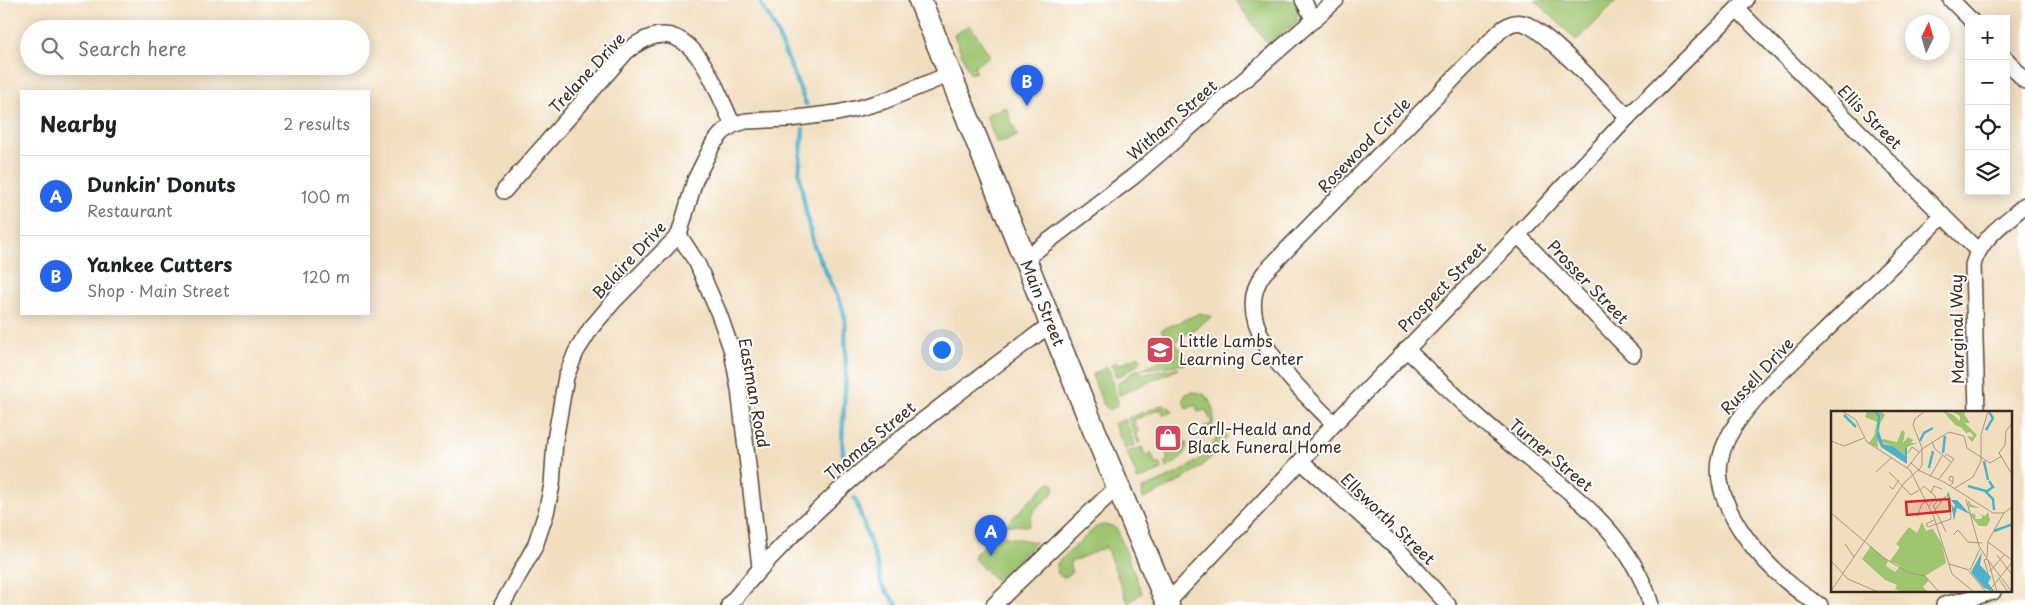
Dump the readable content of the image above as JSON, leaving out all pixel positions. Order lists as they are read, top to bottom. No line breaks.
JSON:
{"streets":{"main road":["Main Street"],"street":["Trelane Drive","Ellis Street","Witham Street","Rosewood Circle","Belaire Drive","Prosser Street","Prospect Street","Marginal Way","Russell Drive","Eastman Road","Thomas Street","Turner Street","Ellsworth Street"]},"crossings":[["Trelane Drive","Belaire Drive"],["Ellis Street","Prospect Street"],["Ellis Street","Marginal Way"],["Ellis Street","Russell Drive"],["Witham Street","Main Street"],["Rosewood Circle","Prospect Street"],["Belaire Drive","Eastman Road"],["Prosser Street","Prospect Street"],["Prospect Street","Main Street"],["Prospect Street","Turner Street"],["Prospect Street","Ellsworth Street"],["Main Street","Thomas Street"],["Eastman Road","Thomas Street"]],"places":{"school or university":["Little Lambs Learning Center"],"shop":["Carll-Heald and Black Funeral Home"]},"north":"top","page":{"map_buttons":["+","−"],"search":"Search here","pins":["B","A"],"heading":["Nearby","2 results"],"list":[{"mark":"A","name":"Dunkin' Donuts","note":"Restaurant","value":"100 m"},{"mark":"B","name":"Yankee Cutters","note":"Shop · Main Street","value":"120 m"}]}}
